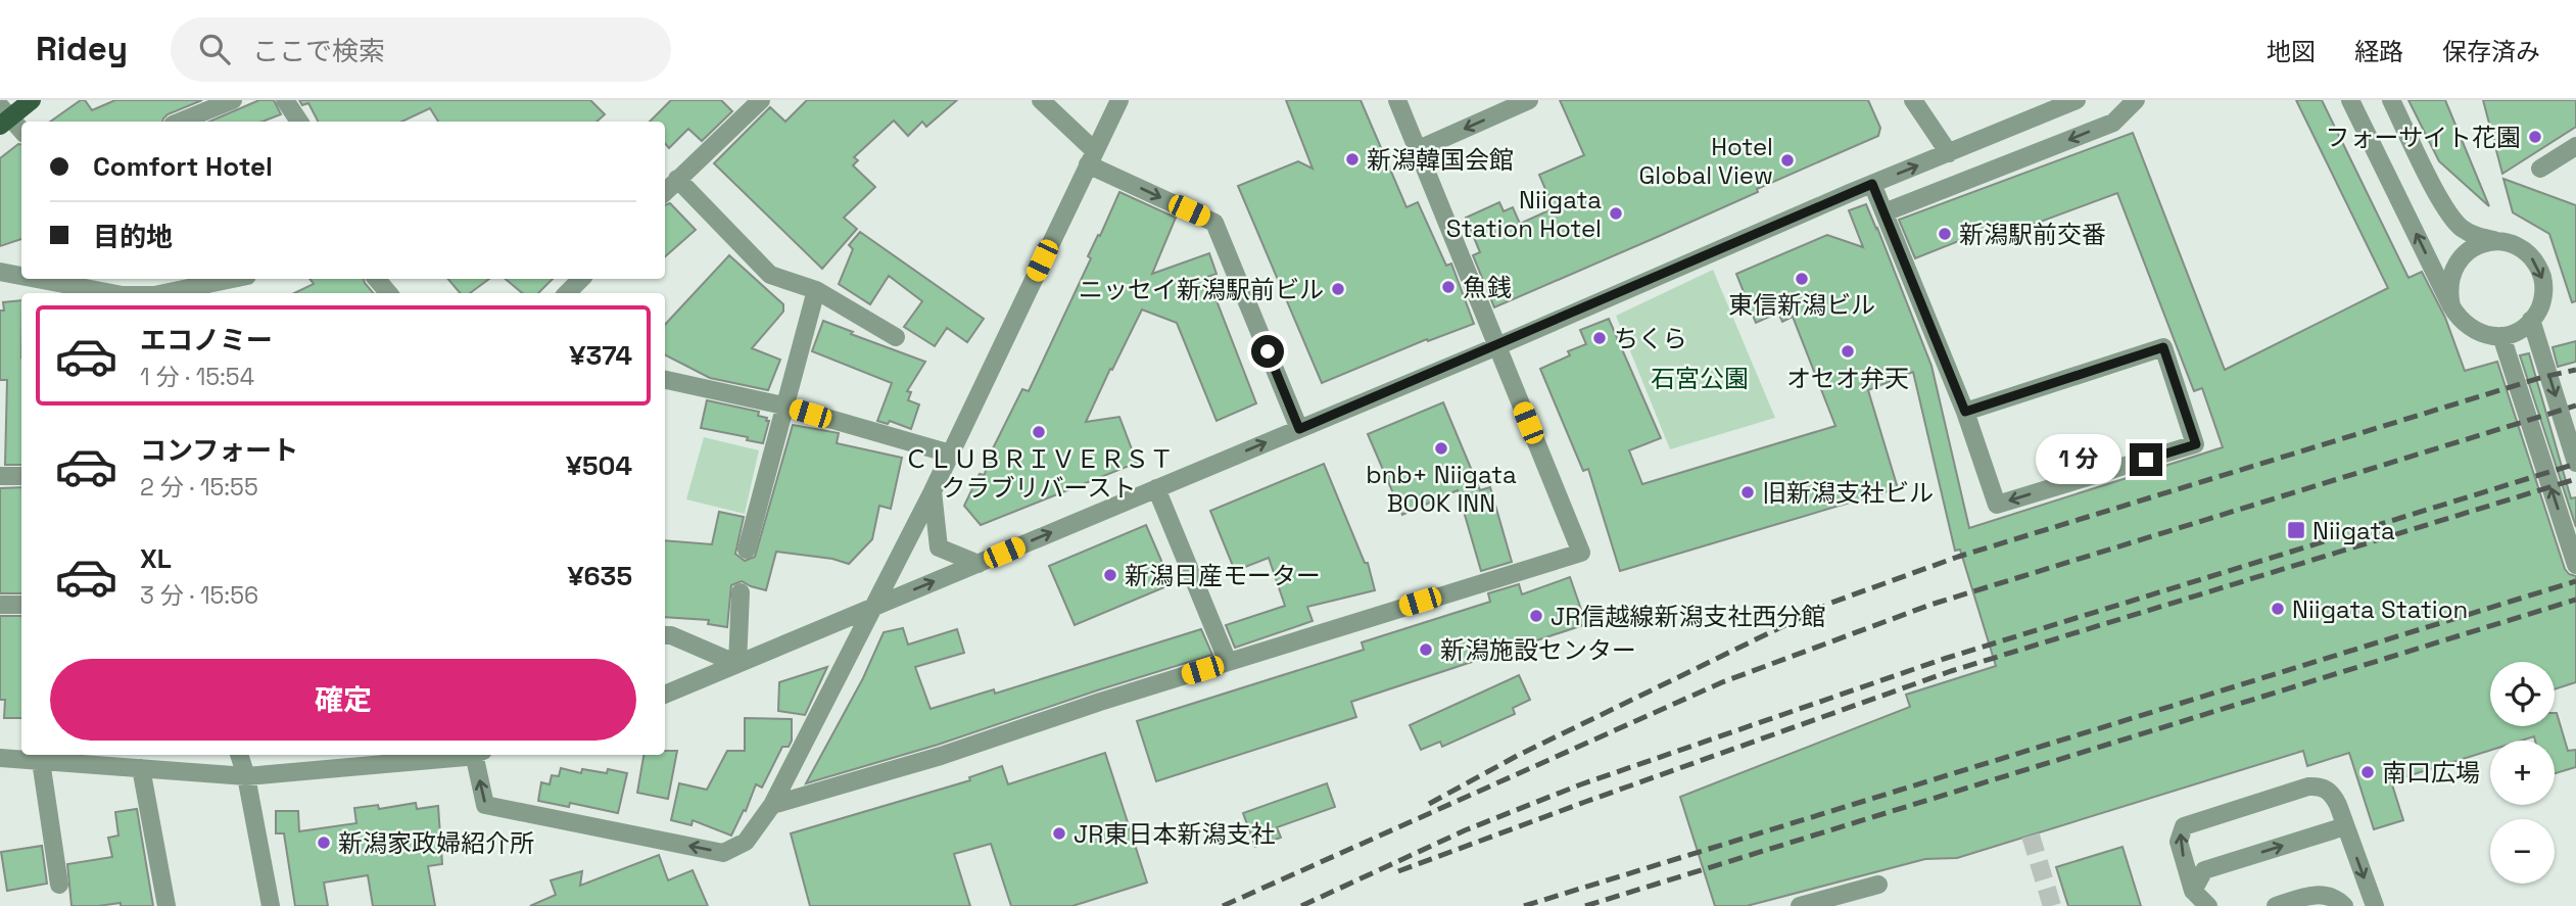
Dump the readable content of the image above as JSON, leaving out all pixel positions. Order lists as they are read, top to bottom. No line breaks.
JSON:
{"parks":["石宮公園"],"places":{"other":["フォーサイト花園","新潟韓国会館","Hotel Global View","Niigata Station Hotel","新潟駅前交番","東信新潟ビル","魚銭","ニッセイ新潟駅前ビル","ちくら","オセオ弁天","ＣＬＵＢＲＩＶＥＲＳＴ クラブリバースト","bnb+ Niigata BOOK INN","旧新潟支社ビル","新潟日産モーター","Niigata Station","JR信越線新潟支社西分館","新潟施設センター","南口広場","JR東日本新潟支社","新潟家政婦紹介所"],"transit":["Niigata"]},"page":{"header":"Ridey","search":"ここで検索","nav":["地図","経路","保存済み"],"banner":["Comfort Hotel","目的地"],"list":[{"name":"エコノミー","note":"1 分 · 15:54","value":"¥374"},{"name":"コンフォート","note":"2 分 · 15:55","value":"¥504"},{"name":"XL","note":"3 分 · 15:56","value":"¥635"}],"bubble":"1 分","buttons":"確定","map_buttons":["+","−"]}}
